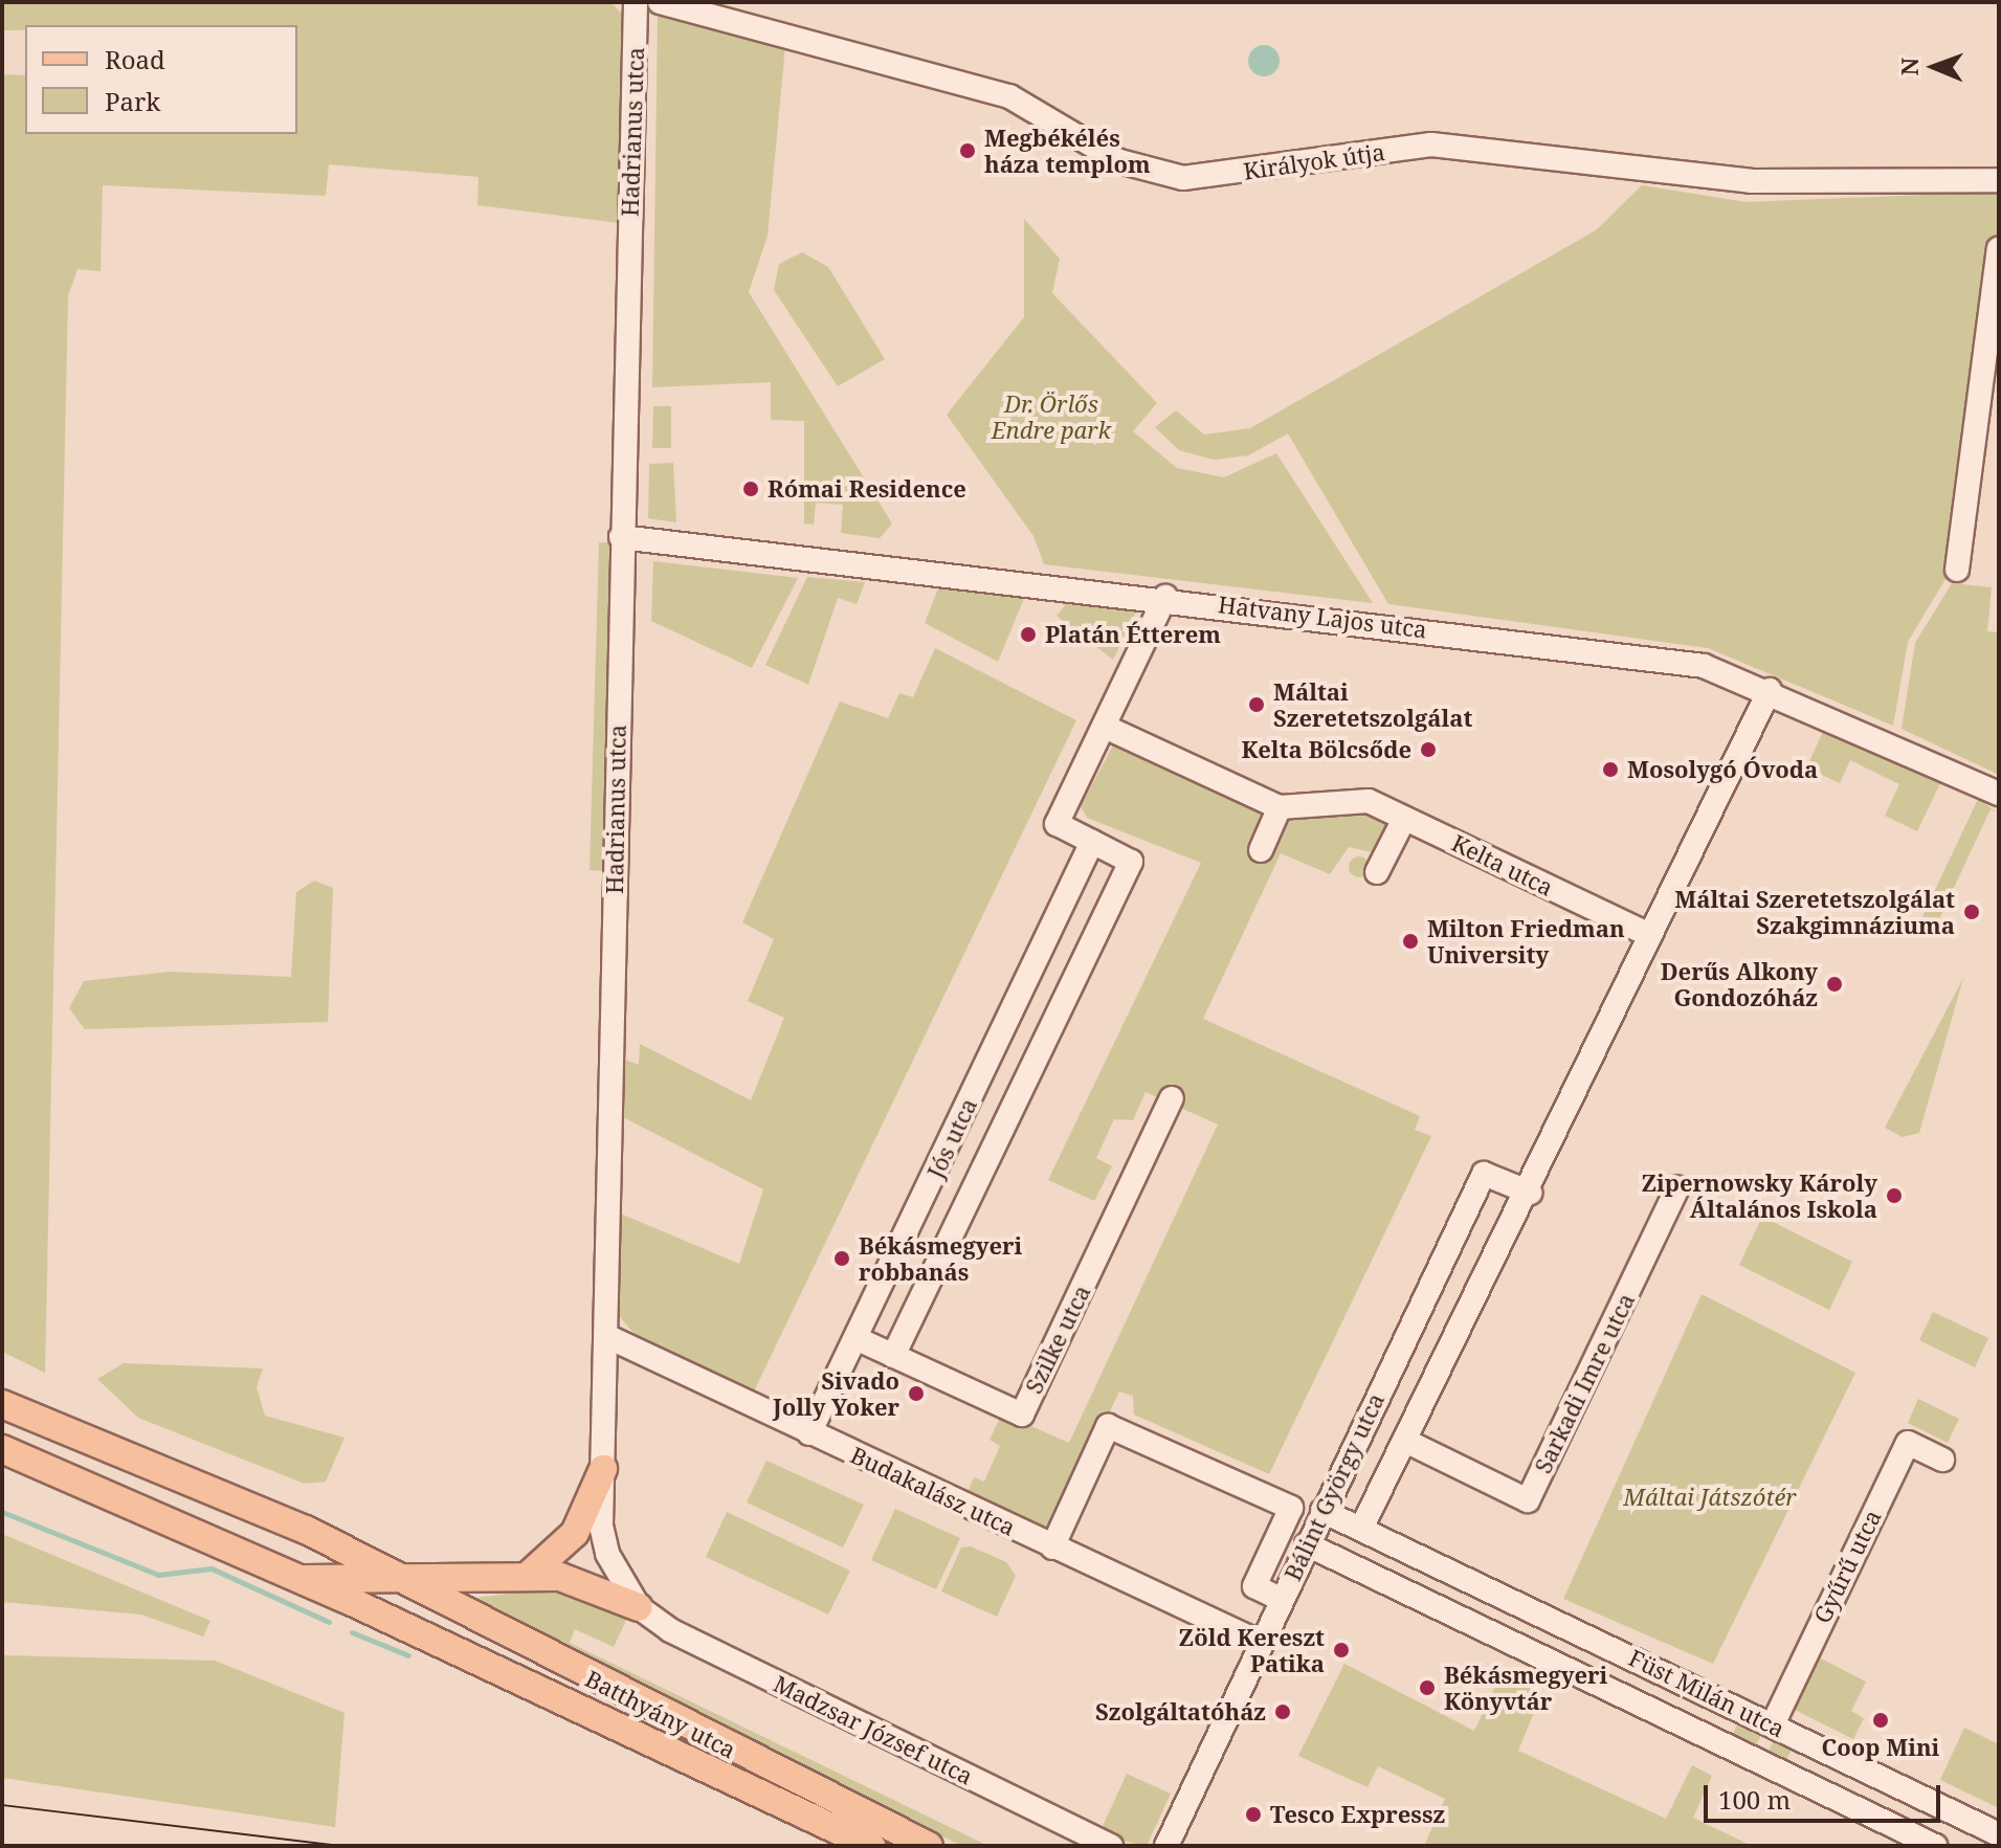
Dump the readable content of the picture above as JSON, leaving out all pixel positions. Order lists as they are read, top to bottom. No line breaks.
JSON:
{"streets":{"main road":["Batthyány utca"],"street":["Hadrianus utca","Királyok útja","Hatvany Lajos utca","Kelta utca","Jós utca","Szilke utca","Sarkadi Imre utca","Bálint György utca","Budakalász utca","Gyűrű utca","Füst Milán utca","Madzsar József utca"]},"crossings":[["Hadrianus utca","Hatvany Lajos utca"],["Hadrianus utca","Budakalász utca"],["Hadrianus utca","Madzsar József utca"],["Hatvany Lajos utca","Jós utca"],["Hatvany Lajos utca","Bálint György utca"],["Kelta utca","Jós utca"],["Kelta utca","Bálint György utca"],["Jós utca","Szilke utca"],["Jós utca","Budakalász utca"],["Sarkadi Imre utca","Bálint György utca"],["Bálint György utca","Budakalász utca"],["Bálint György utca","Füst Milán utca"],["Gyűrű utca","Füst Milán utca"]],"parks":["Dr. Örlős Endre park","Máltai Játszótér"],"places":["Megbékélés háza templom","Római Residence","Platán Étterem","Máltai Szeretetszolgálat","Kelta Bölcsőde","Mosolygó Óvoda","Máltai Szeretetszolgálat Szakgimnáziuma","Milton Friedman University","Derűs Alkony Gondozóház","Zipernowsky Károly Általános Iskola","Békásmegyeri robbanás","Sivado Jolly Yoker","Zöld Kereszt Patika","Békásmegyeri Könyvtár","Szolgáltatóház","Coop Mini","Tesco Expressz"],"legend":["Road","Park"],"scale_bar":"100 m","north":"left"}
